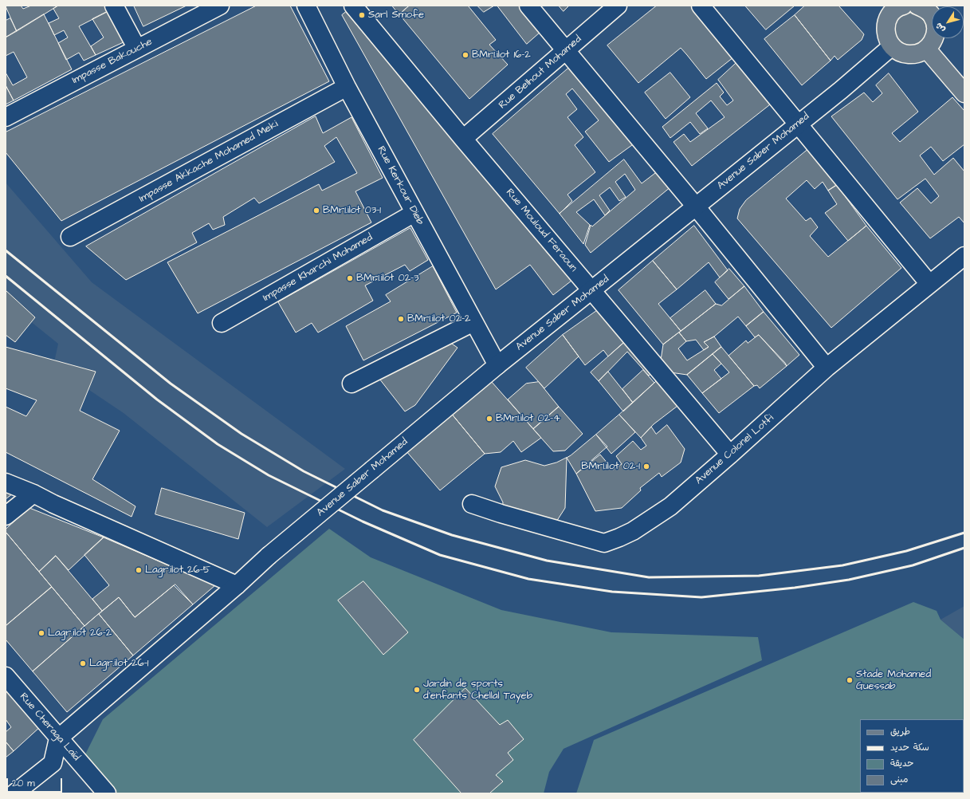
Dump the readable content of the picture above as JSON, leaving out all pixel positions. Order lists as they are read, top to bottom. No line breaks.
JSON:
{"streets":{"street":["Impasse Bakouche","Rue Belhout Mohamed","Avenue Saber Mohamed","Impasse Akkache Mohamed Meki","Rue Kerkour Dieb","Rue Mouloud Feraoun","Impasse Kharchi Mohamed","Avenue Colonel Lotfi","Rue Cheraga Laïd"]},"crossings":[["Rue Belhout Mohamed","Rue Mouloud Feraoun"],["Avenue Saber Mohamed","Rue Kerkour Dieb"],["Avenue Saber Mohamed","Rue Mouloud Feraoun"],["Avenue Saber Mohamed","Rue Cheraga Laïd"],["Impasse Akkache Mohamed Meki","Rue Kerkour Dieb"],["Rue Kerkour Dieb","Impasse Kharchi Mohamed"],["Rue Mouloud Feraoun","Avenue Colonel Lotfi"]],"places":["Sarl Smofe","BMr1.ilot 16-2","BMr1.ilot 03-1","BMr1.ilot 02-3","BMr1.ilot 02-2","BMr1.ilot 02-4","BMr1.ilot 02-1","Lagr.ilot 26-5","Lagr.ilot 26-2","Lagr.ilot 26-1","Stade Mohamed Guessab","Jardin de sports d'enfants Chellal Tayeb"],"legend":["طريق","سكة حديد","حديقة","مبنى"],"scale_bar":"20 m","north":"bottom left"}
